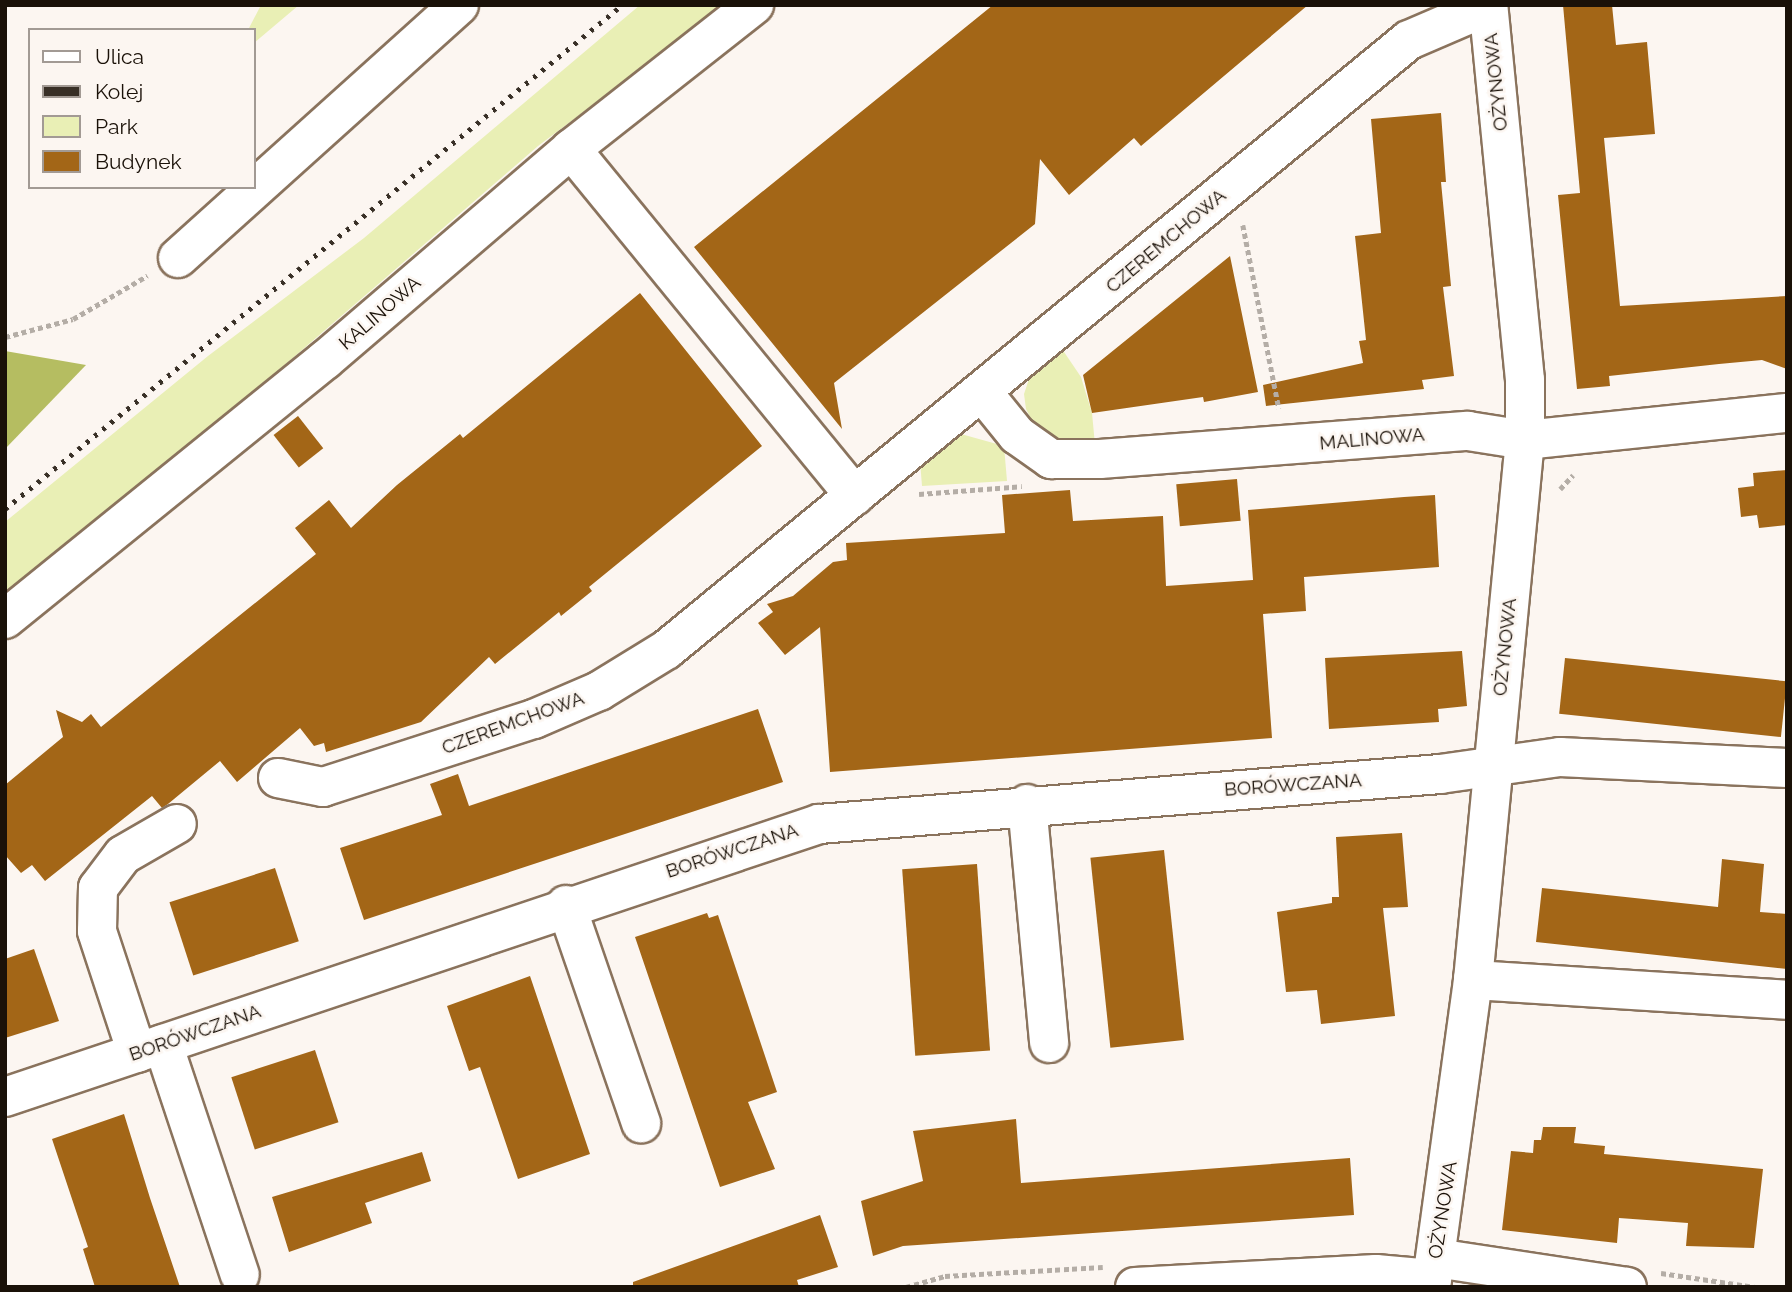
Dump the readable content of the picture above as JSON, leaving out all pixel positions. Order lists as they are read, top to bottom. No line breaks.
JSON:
{"streets":{"street":["OŻYNOWA","CZEREMCHOWA","KALINOWA","MALINOWA","BORÓWCZANA"]},"crossings":[["OŻYNOWA","CZEREMCHOWA"],["OŻYNOWA","MALINOWA"],["OŻYNOWA","BORÓWCZANA"],["CZEREMCHOWA","MALINOWA"]],"legend":["Ulica","Kolej","Park","Budynek"]}
